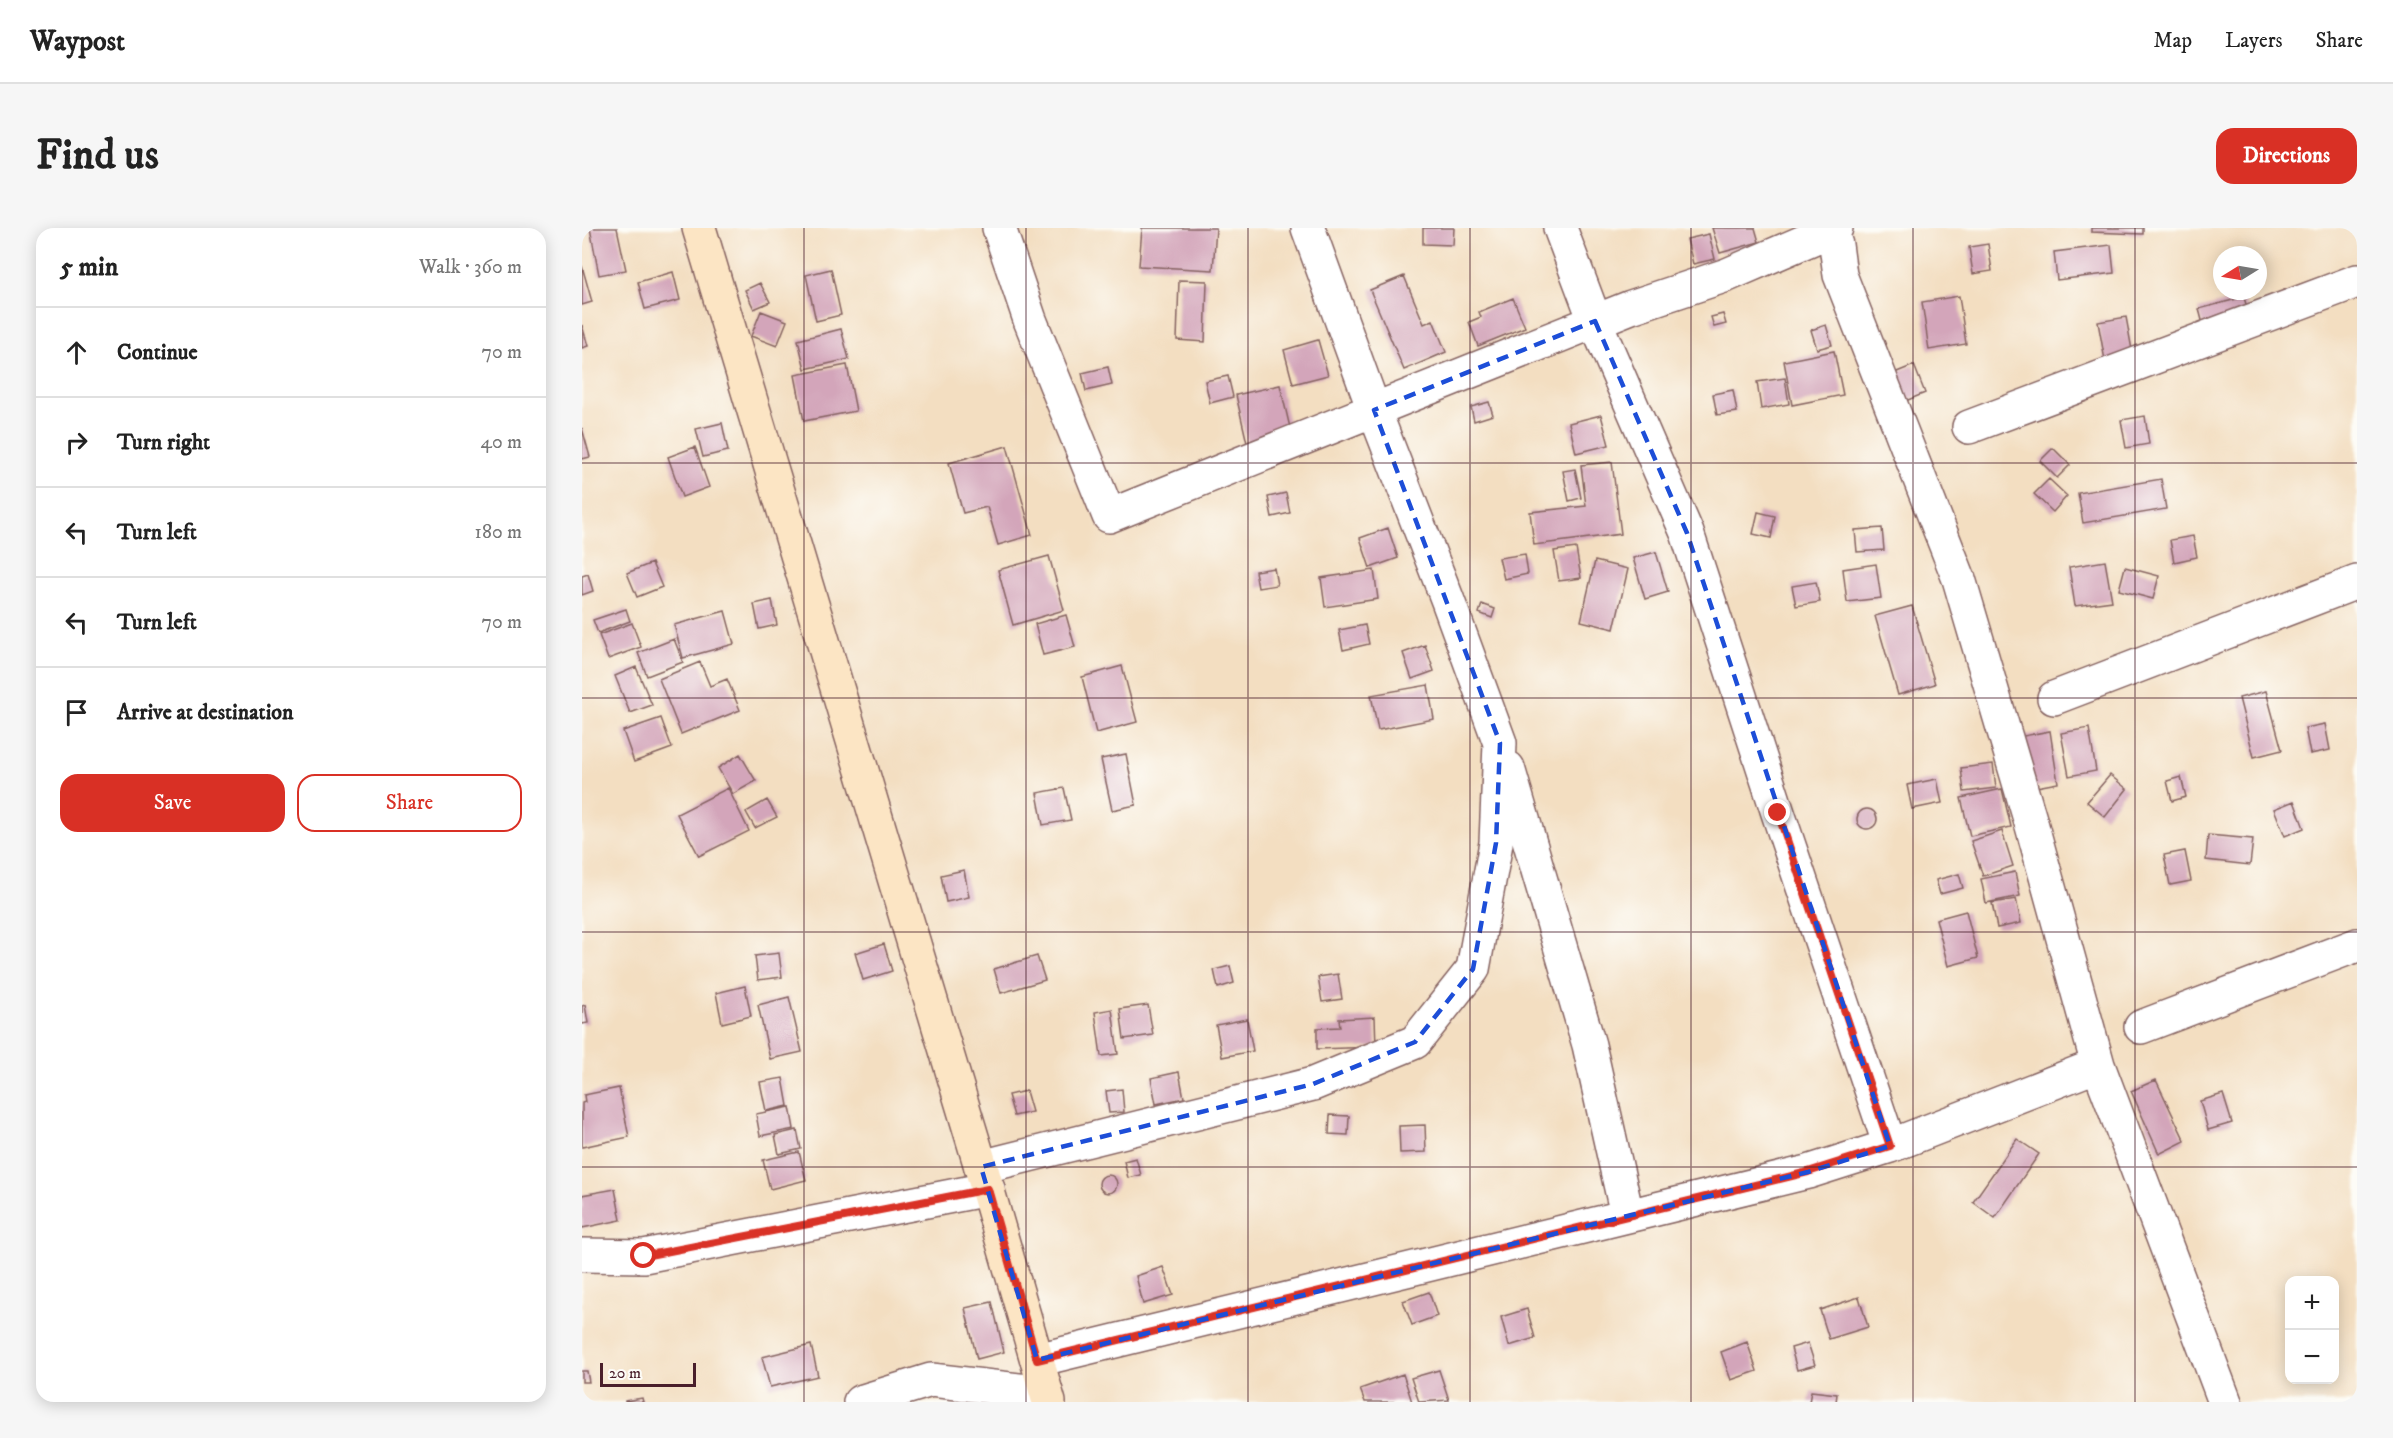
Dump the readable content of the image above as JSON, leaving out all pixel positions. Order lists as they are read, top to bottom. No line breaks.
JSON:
{"scale_bar":"20 m","north":"left","page":{"header":"Waypost","nav":["Map","Layers","Share"],"buttons":["Directions",["Save","Share"]],"title":"Find us","heading":["5 min","Walk · 360 m"],"list":[["Continue","70 m"],["Turn right","40 m"],["Turn left","180 m"],["Turn left","70 m"],"Arrive at destination"],"map_buttons":["+","−"],"scale":"20 m"}}
